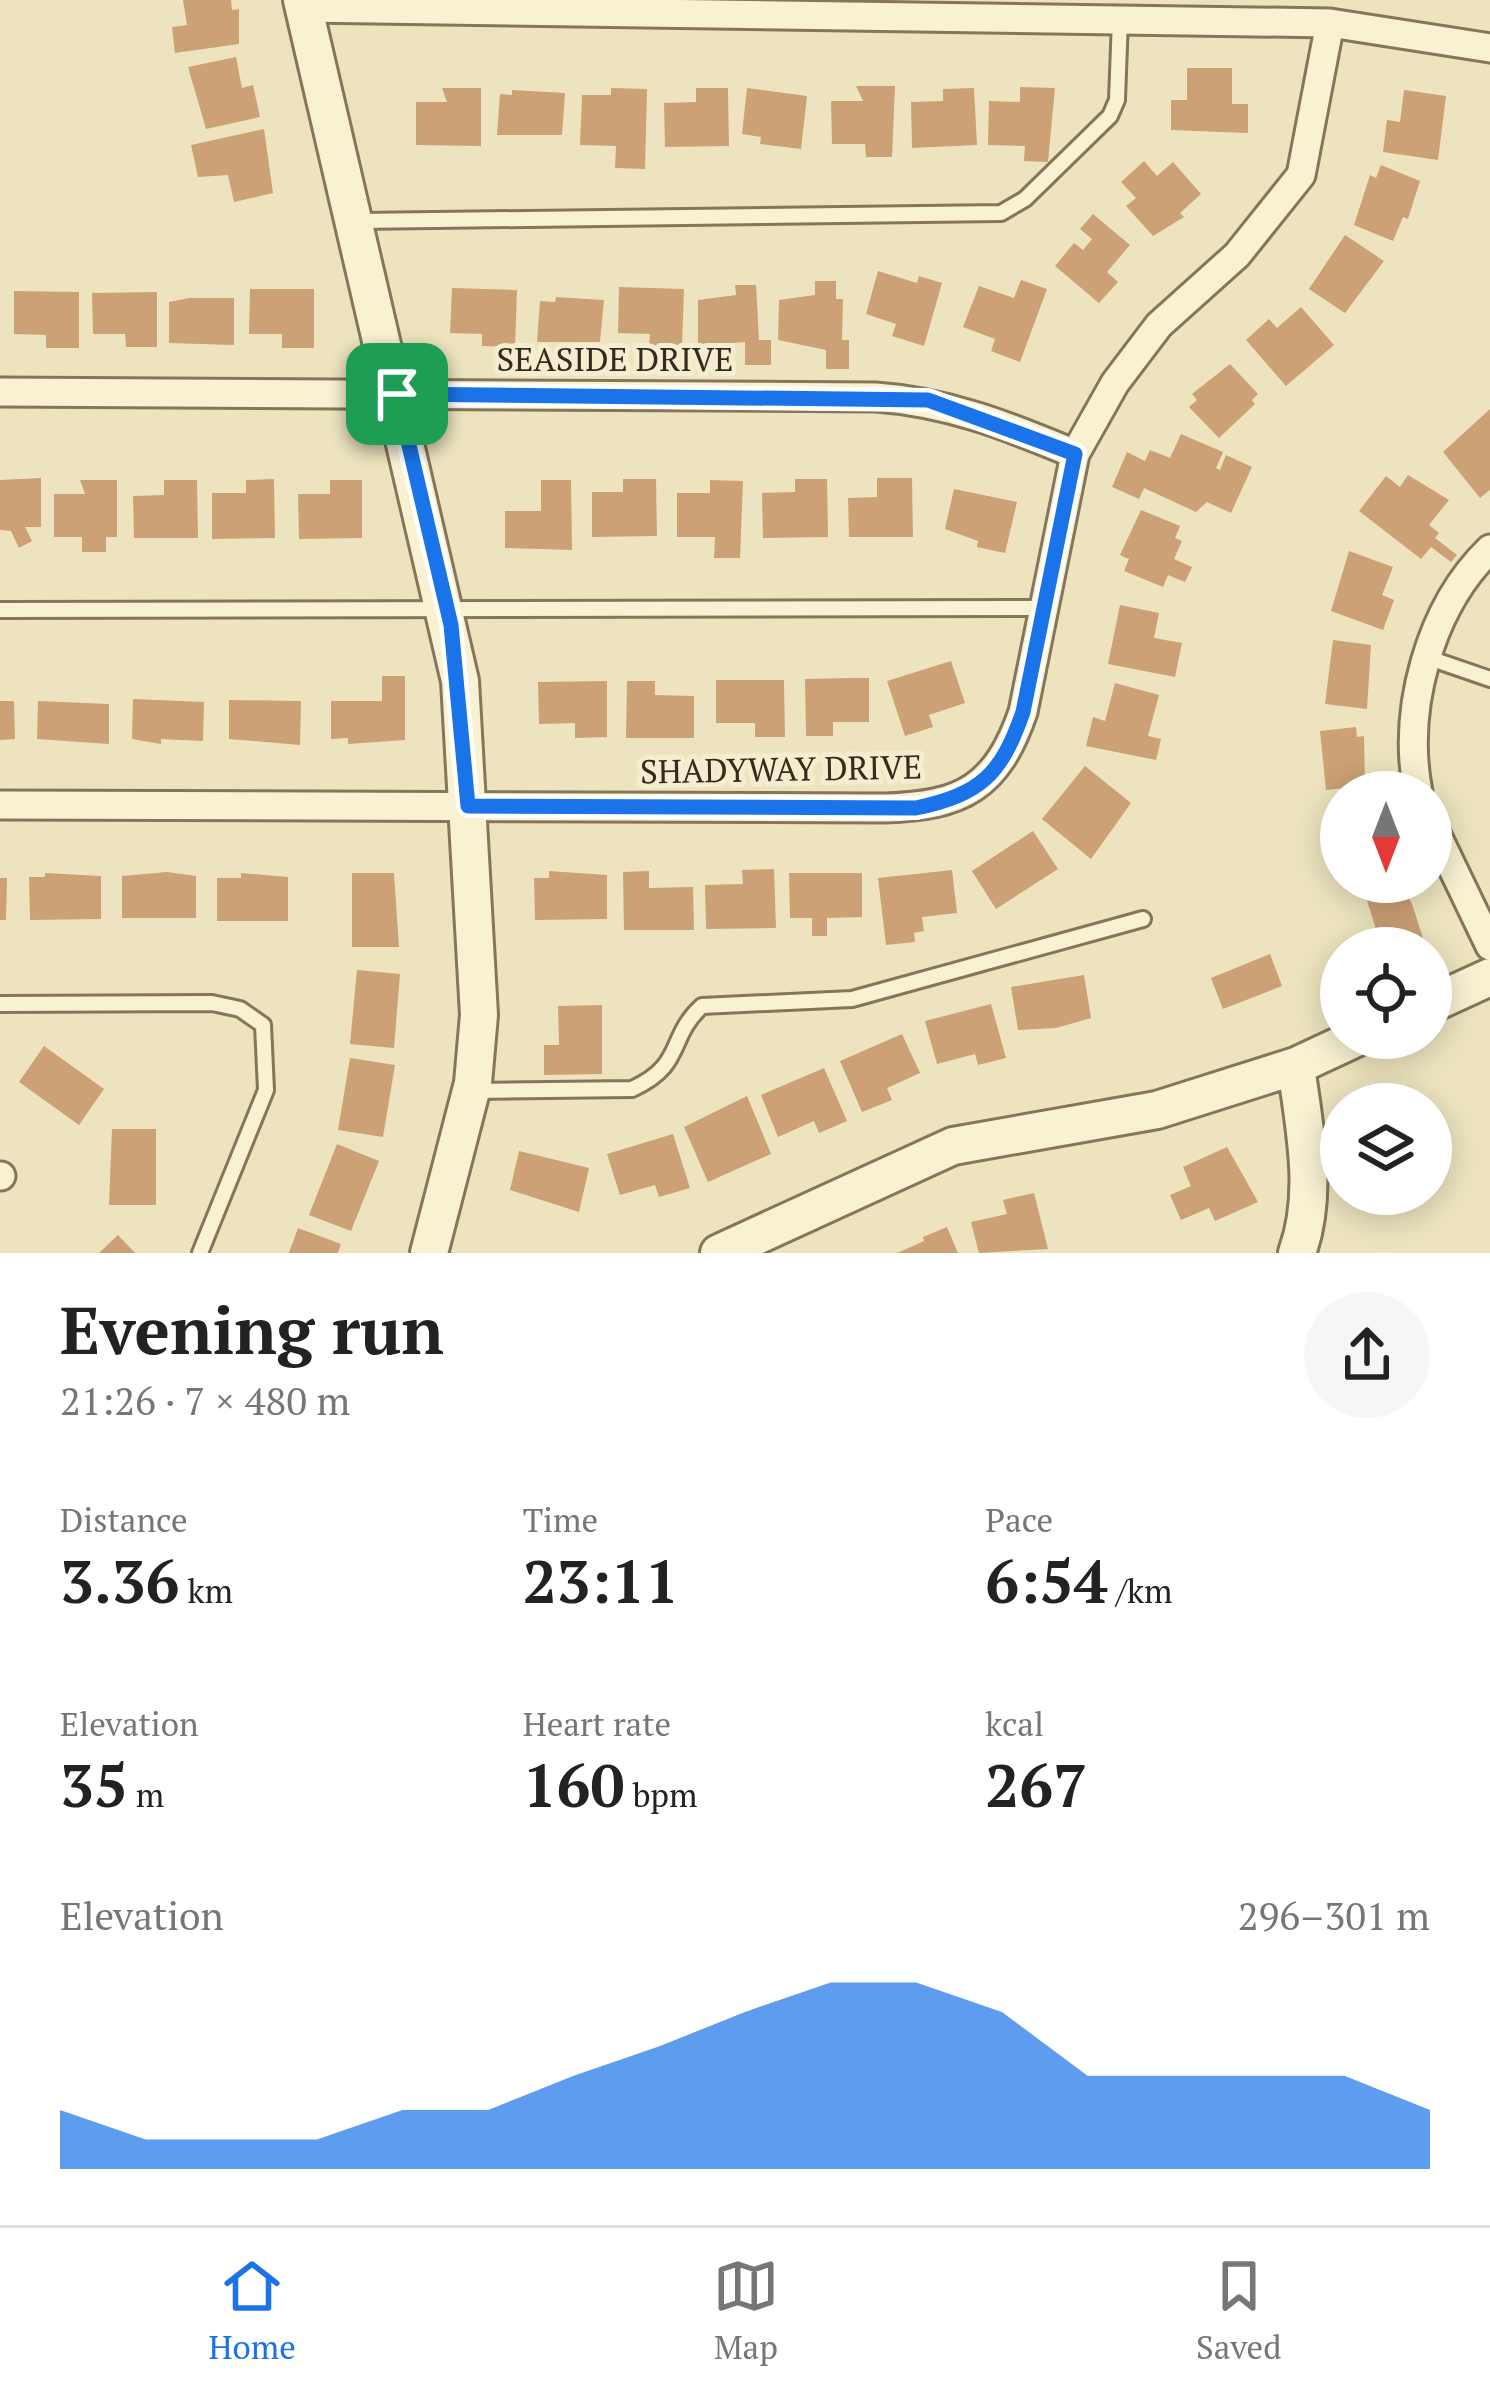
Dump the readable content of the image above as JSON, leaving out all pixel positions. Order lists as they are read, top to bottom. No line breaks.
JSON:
{"streets":{"street":["SEASIDE DRIVE","SHADYWAY DRIVE"]},"crossings":[["SEASIDE DRIVE","SHADYWAY DRIVE"]],"north":"bottom","page":{"heading":["Evening run","21:26 · 7 × 480 m"],"stats":[["Distance","3.36 km"],["Time","23:11"],["Pace","6:54 /km"],["Elevation","35 m"],["Heart rate","160 bpm"],["kcal","267"]],"chart":["Elevation","296–301 m"],"tabs":["Home","Map","Saved"]}}
